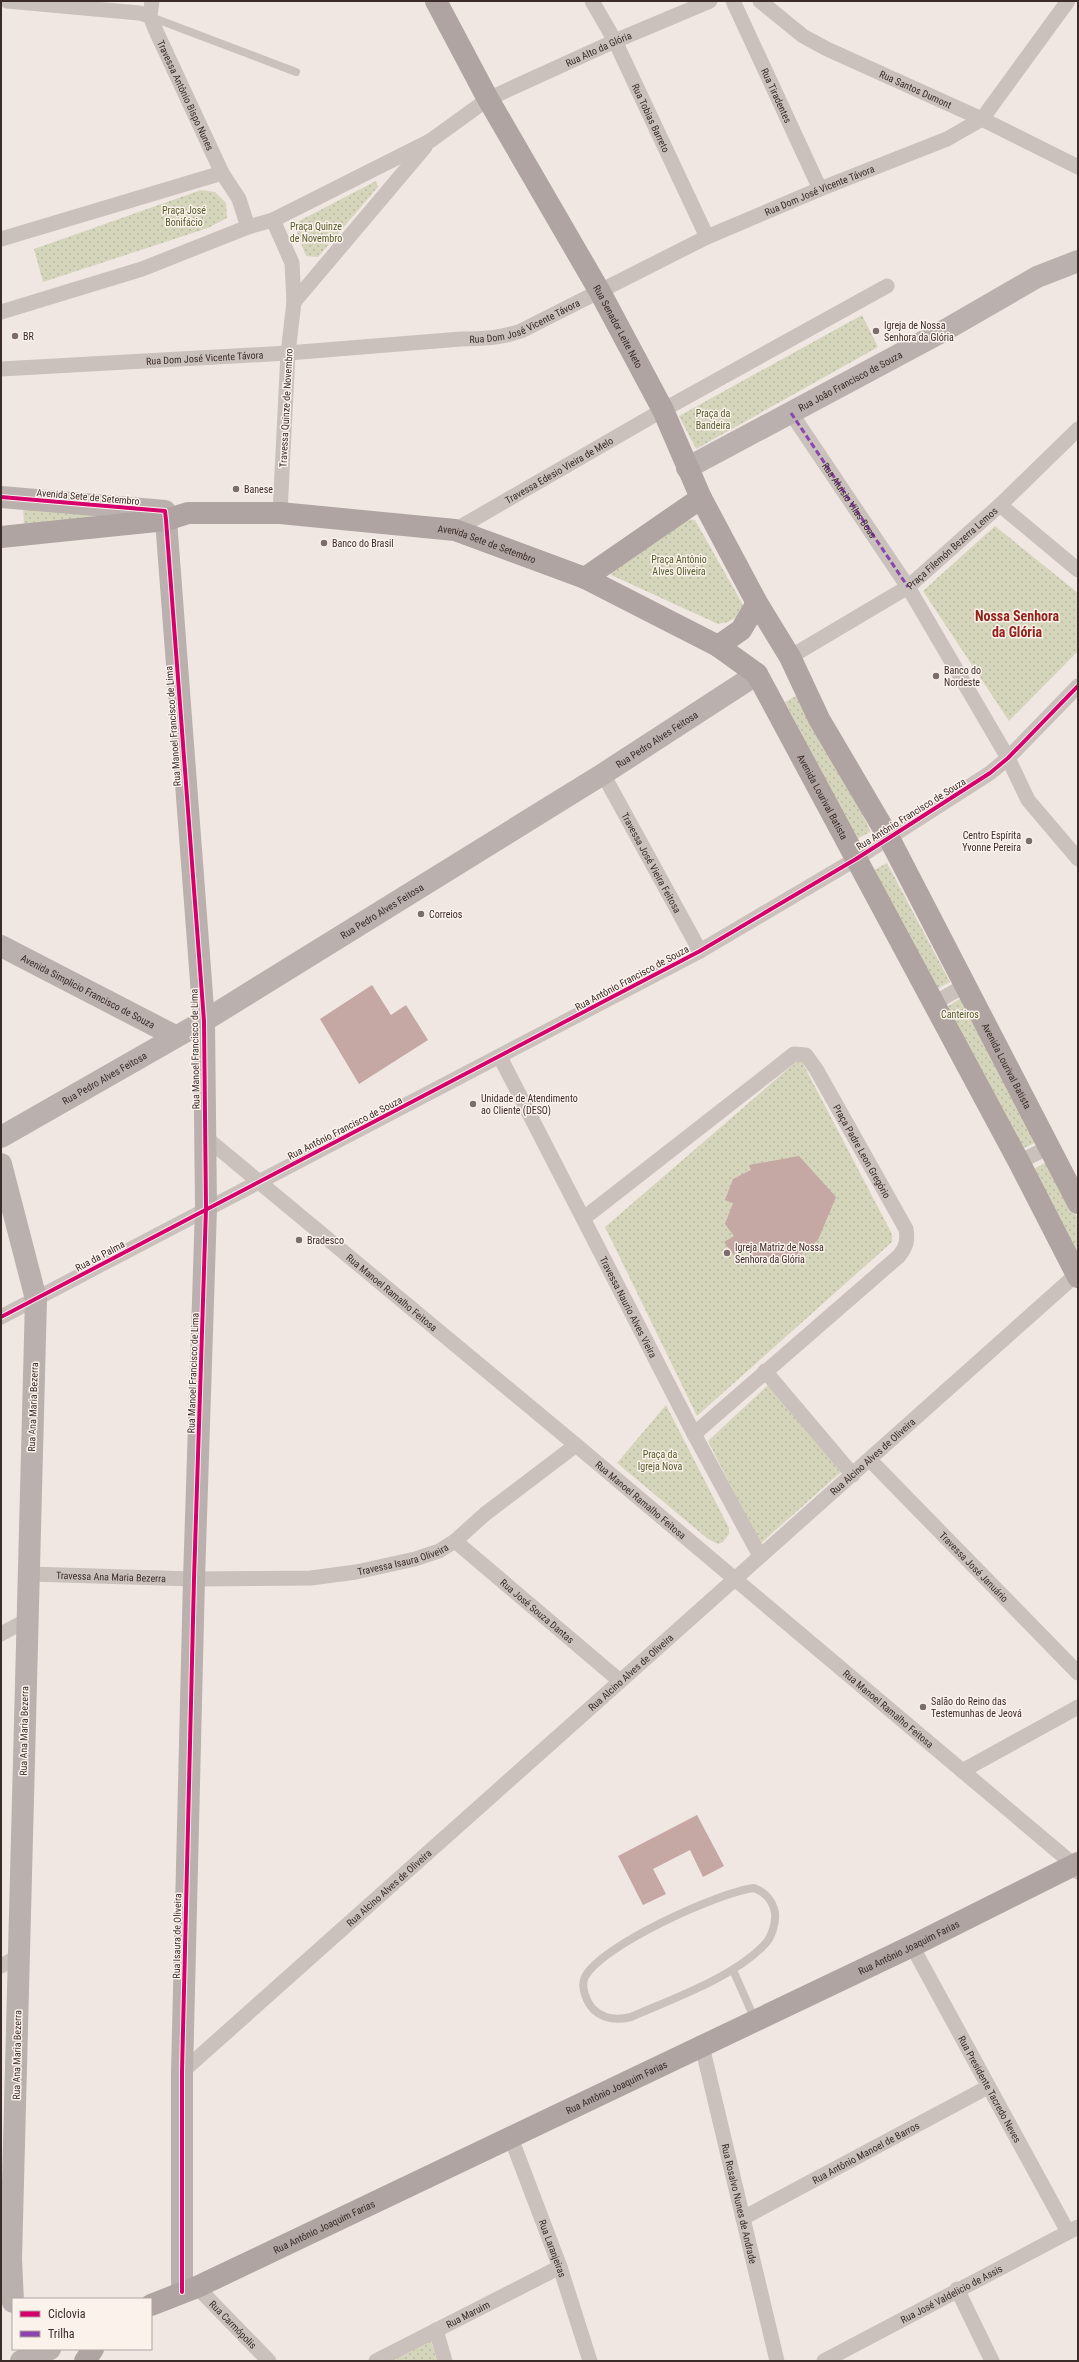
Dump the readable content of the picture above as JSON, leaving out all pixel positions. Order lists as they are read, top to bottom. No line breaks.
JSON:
{"streets":{"main road":["Rua Senador Leite Neto","Avenida Sete de Setembro","Avenida Lourival Batista","Rua Antônio Joaquim Farias"],"street":["Rua Alto da Glória","Rua Santos Dumont","Travessa Antônio Bispo Nunes","Rua Tiradentes","Rua Tobias Barreto","Rua Dom José Vicente Távora","Rua João Francisco de Souza","Travessa Quinze de Novembro","Travessa Edesio Vieira de Melo","Rua Aluisio Vilas Boas","Praça Filemón Bezerra Lemos","Rua Manoel Francisco de Lima","Rua Pedro Alves Feitosa","Rua Antônio Francisco de Souza","Travessa José Vieira Feitosa","Avenida Simplicio Francisco de Souza","Praça Padre Leon Gregório","Rua da Palma","Rua Manoel Ramalho Feitosa","Travessa Naurio Alves Vieira","Rua Ana Maria Bezerra","Rua Alcino Alves de Oliveira","Travessa Isaura Oliveira","Travessa José Januário","Travessa Ana Maria Bezerra","Rua José Souza Dantas","Rua Isaura de Oliveira","Rua Presidente Tacredo Neves","Rua Antônio Manoel de Barros","Rua Rosalvo Nunes de Andrade","Rua Laranjeiras","Rua José Valdelicio de Assis","Rua Maruim","Rua Carmópolis"]},"crossings":[["Rua Alto da Glória","Rua Tobias Barreto"],["Rua Alto da Glória","Rua Senador Leite Neto"],["Rua Santos Dumont","Rua Dom José Vicente Távora"],["Rua Tiradentes","Rua Dom José Vicente Távora"],["Rua Tobias Barreto","Rua Dom José Vicente Távora"],["Rua Dom José Vicente Távora","Rua Senador Leite Neto"],["Rua Dom José Vicente Távora","Travessa Quinze de Novembro"],["Rua Senador Leite Neto","Rua João Francisco de Souza"],["Rua Senador Leite Neto","Travessa Edesio Vieira de Melo"],["Rua Senador Leite Neto","Avenida Lourival Batista"],["Rua João Francisco de Souza","Rua Aluisio Vilas Boas"],["Travessa Quinze de Novembro","Avenida Sete de Setembro"],["Travessa Edesio Vieira de Melo","Avenida Sete de Setembro"],["Avenida Sete de Setembro","Rua Manoel Francisco de Lima"],["Avenida Sete de Setembro","Rua Pedro Alves Feitosa"],["Avenida Sete de Setembro","Avenida Lourival Batista"],["Rua Aluisio Vilas Boas","Praça Filemón Bezerra Lemos"],["Praça Filemón Bezerra Lemos","Rua Antônio Francisco de Souza"],["Rua Manoel Francisco de Lima","Rua Pedro Alves Feitosa"],["Rua Manoel Francisco de Lima","Rua Antônio Francisco de Souza"],["Rua Manoel Francisco de Lima","Rua da Palma"],["Rua Manoel Francisco de Lima","Rua Manoel Ramalho Feitosa"],["Rua Manoel Francisco de Lima","Travessa Isaura Oliveira"],["Rua Manoel Francisco de Lima","Travessa Ana Maria Bezerra"],["Rua Manoel Francisco de Lima","Rua Isaura de Oliveira"],["Rua Pedro Alves Feitosa","Avenida Lourival Batista"],["Rua Pedro Alves Feitosa","Travessa José Vieira Feitosa"],["Rua Pedro Alves Feitosa","Avenida Simplicio Francisco de Souza"],["Avenida Lourival Batista","Rua Antônio Francisco de Souza"],["Avenida Lourival Batista","Rua Alcino Alves de Oliveira"],["Rua Antônio Francisco de Souza","Travessa José Vieira Feitosa"],["Rua Antônio Francisco de Souza","Rua da Palma"],["Rua Antônio Francisco de Souza","Rua Manoel Ramalho Feitosa"],["Rua Antônio Francisco de Souza","Travessa Naurio Alves Vieira"],["Praça Padre Leon Gregório","Travessa Naurio Alves Vieira"],["Rua da Palma","Rua Ana Maria Bezerra"],["Rua Manoel Ramalho Feitosa","Rua Alcino Alves de Oliveira"],["Rua Manoel Ramalho Feitosa","Travessa Isaura Oliveira"],["Rua Manoel Ramalho Feitosa","Rua Antônio Joaquim Farias"],["Travessa Naurio Alves Vieira","Rua Alcino Alves de Oliveira"],["Rua Ana Maria Bezerra","Travessa Ana Maria Bezerra"],["Rua Alcino Alves de Oliveira","Travessa José Januário"],["Rua Alcino Alves de Oliveira","Rua José Souza Dantas"],["Rua Alcino Alves de Oliveira","Rua Isaura de Oliveira"],["Travessa Isaura Oliveira","Travessa Ana Maria Bezerra"],["Travessa Isaura Oliveira","Rua José Souza Dantas"],["Travessa Isaura Oliveira","Rua Isaura de Oliveira"],["Travessa Ana Maria Bezerra","Rua Isaura de Oliveira"],["Rua Isaura de Oliveira","Rua Antônio Joaquim Farias"],["Rua Isaura de Oliveira","Rua Carmópolis"],["Rua Antônio Joaquim Farias","Rua Presidente Tacredo Neves"],["Rua Antônio Joaquim Farias","Rua Rosalvo Nunes de Andrade"],["Rua Antônio Joaquim Farias","Rua Laranjeiras"],["Rua Antônio Joaquim Farias","Rua Carmópolis"],["Rua Presidente Tacredo Neves","Rua Antônio Manoel de Barros"],["Rua Presidente Tacredo Neves","Rua José Valdelicio de Assis"],["Rua Antônio Manoel de Barros","Rua Rosalvo Nunes de Andrade"],["Rua Laranjeiras","Rua Maruim"]],"districts":["Nossa Senhora da Glória"],"parks":["Praça José Bonifácio","Praça Quinze de Novembro","Praça da Bandeira","Praça Antônio Alves Oliveira","Canteiros","Praça da Igreja Nova"],"places":["Igreja de Nossa Senhora da Glória","BR","Banese","Banco do Brasil","Banco do Nordeste","Centro Espírita Yvonne Pereira","Correios","Unidade de Atendimento ao Cliente (DESO)","Bradesco","Igreja Matriz de Nossa Senhora da Glória","Salão do Reino das Testemunhas de Jeová"],"legend":["Ciclovia","Trilha"]}
